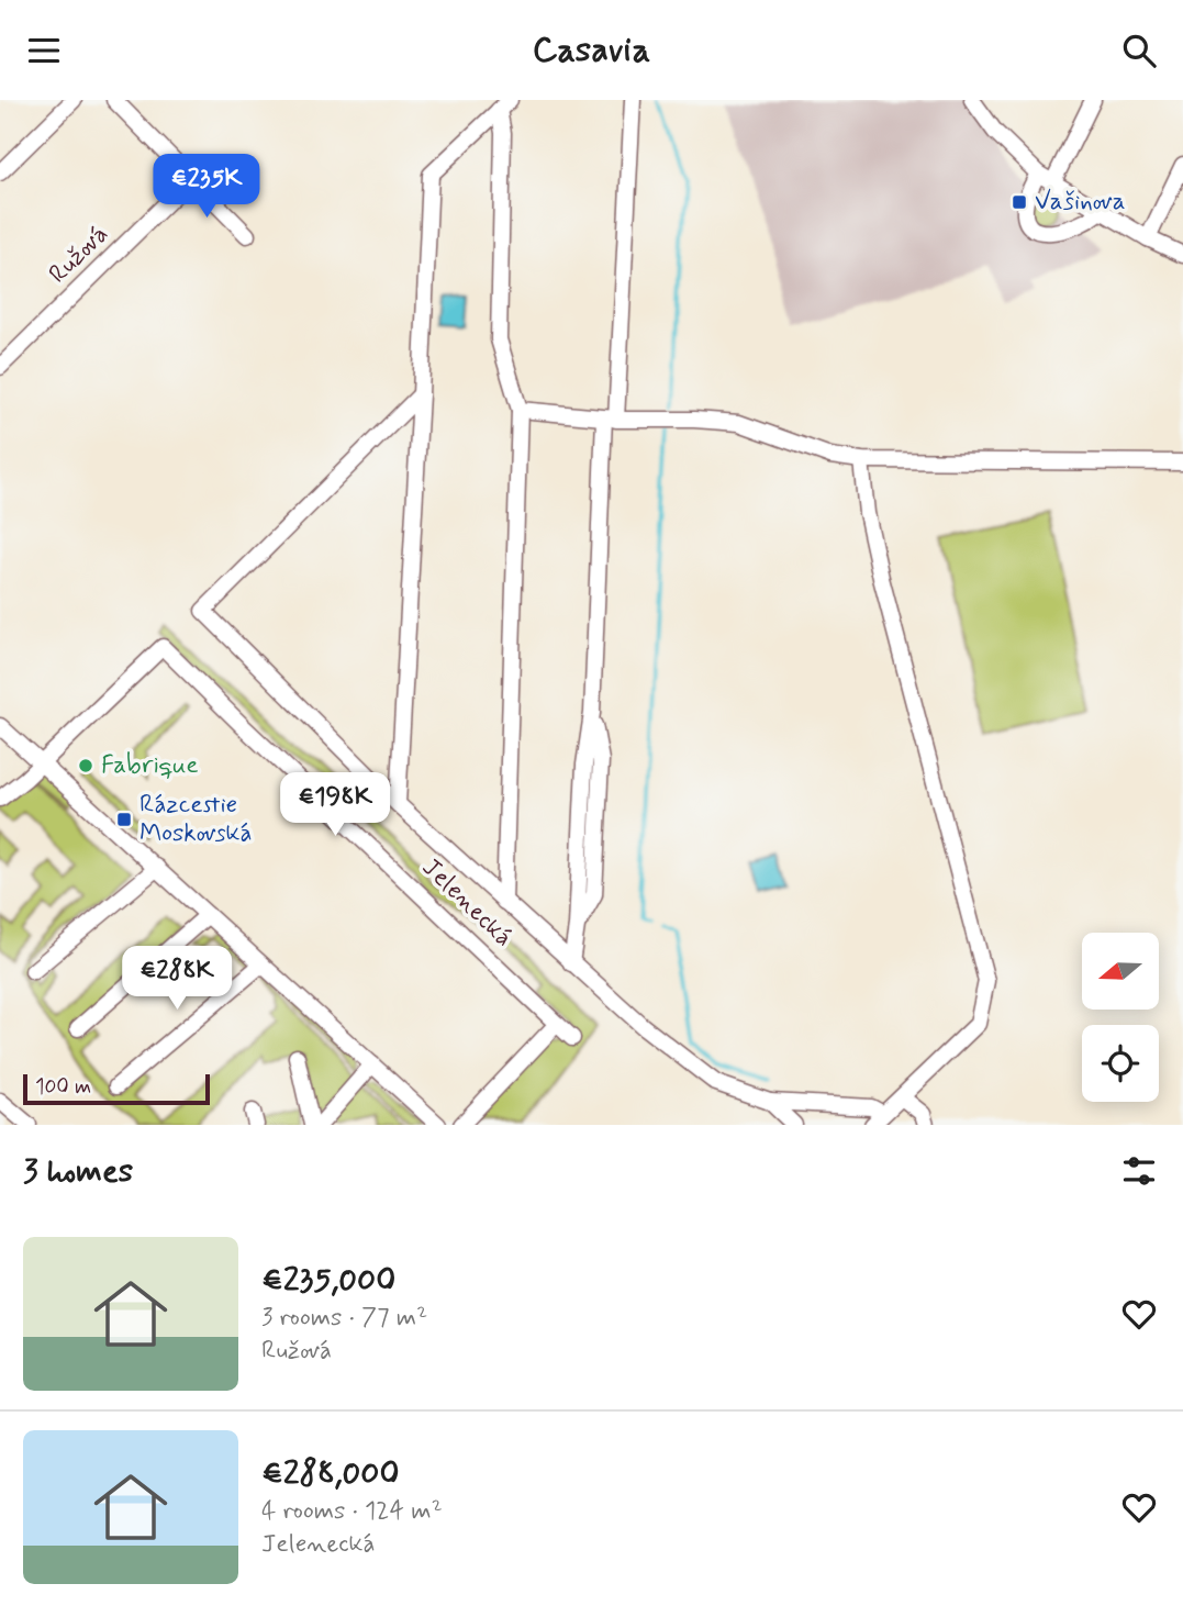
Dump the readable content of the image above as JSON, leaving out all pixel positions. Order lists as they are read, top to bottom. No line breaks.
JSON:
{"streets":{"street":["Ružová","Jelenecká"]},"places":{"transit":["Vašinova","Rázcestie Moskovská"],"other":["Fabrique"]},"scale_bar":"100 m","north":"left","page":{"header":"Casavia","price":["€235K","€198K","€288K"],"scale":"100 m","heading":"3 homes","list":[{"name":"€235,000","note":"3 rooms · 77 m² · Ružová"},{"name":"€288,000","note":"4 rooms · 124 m² · Jelenecká"}]}}
